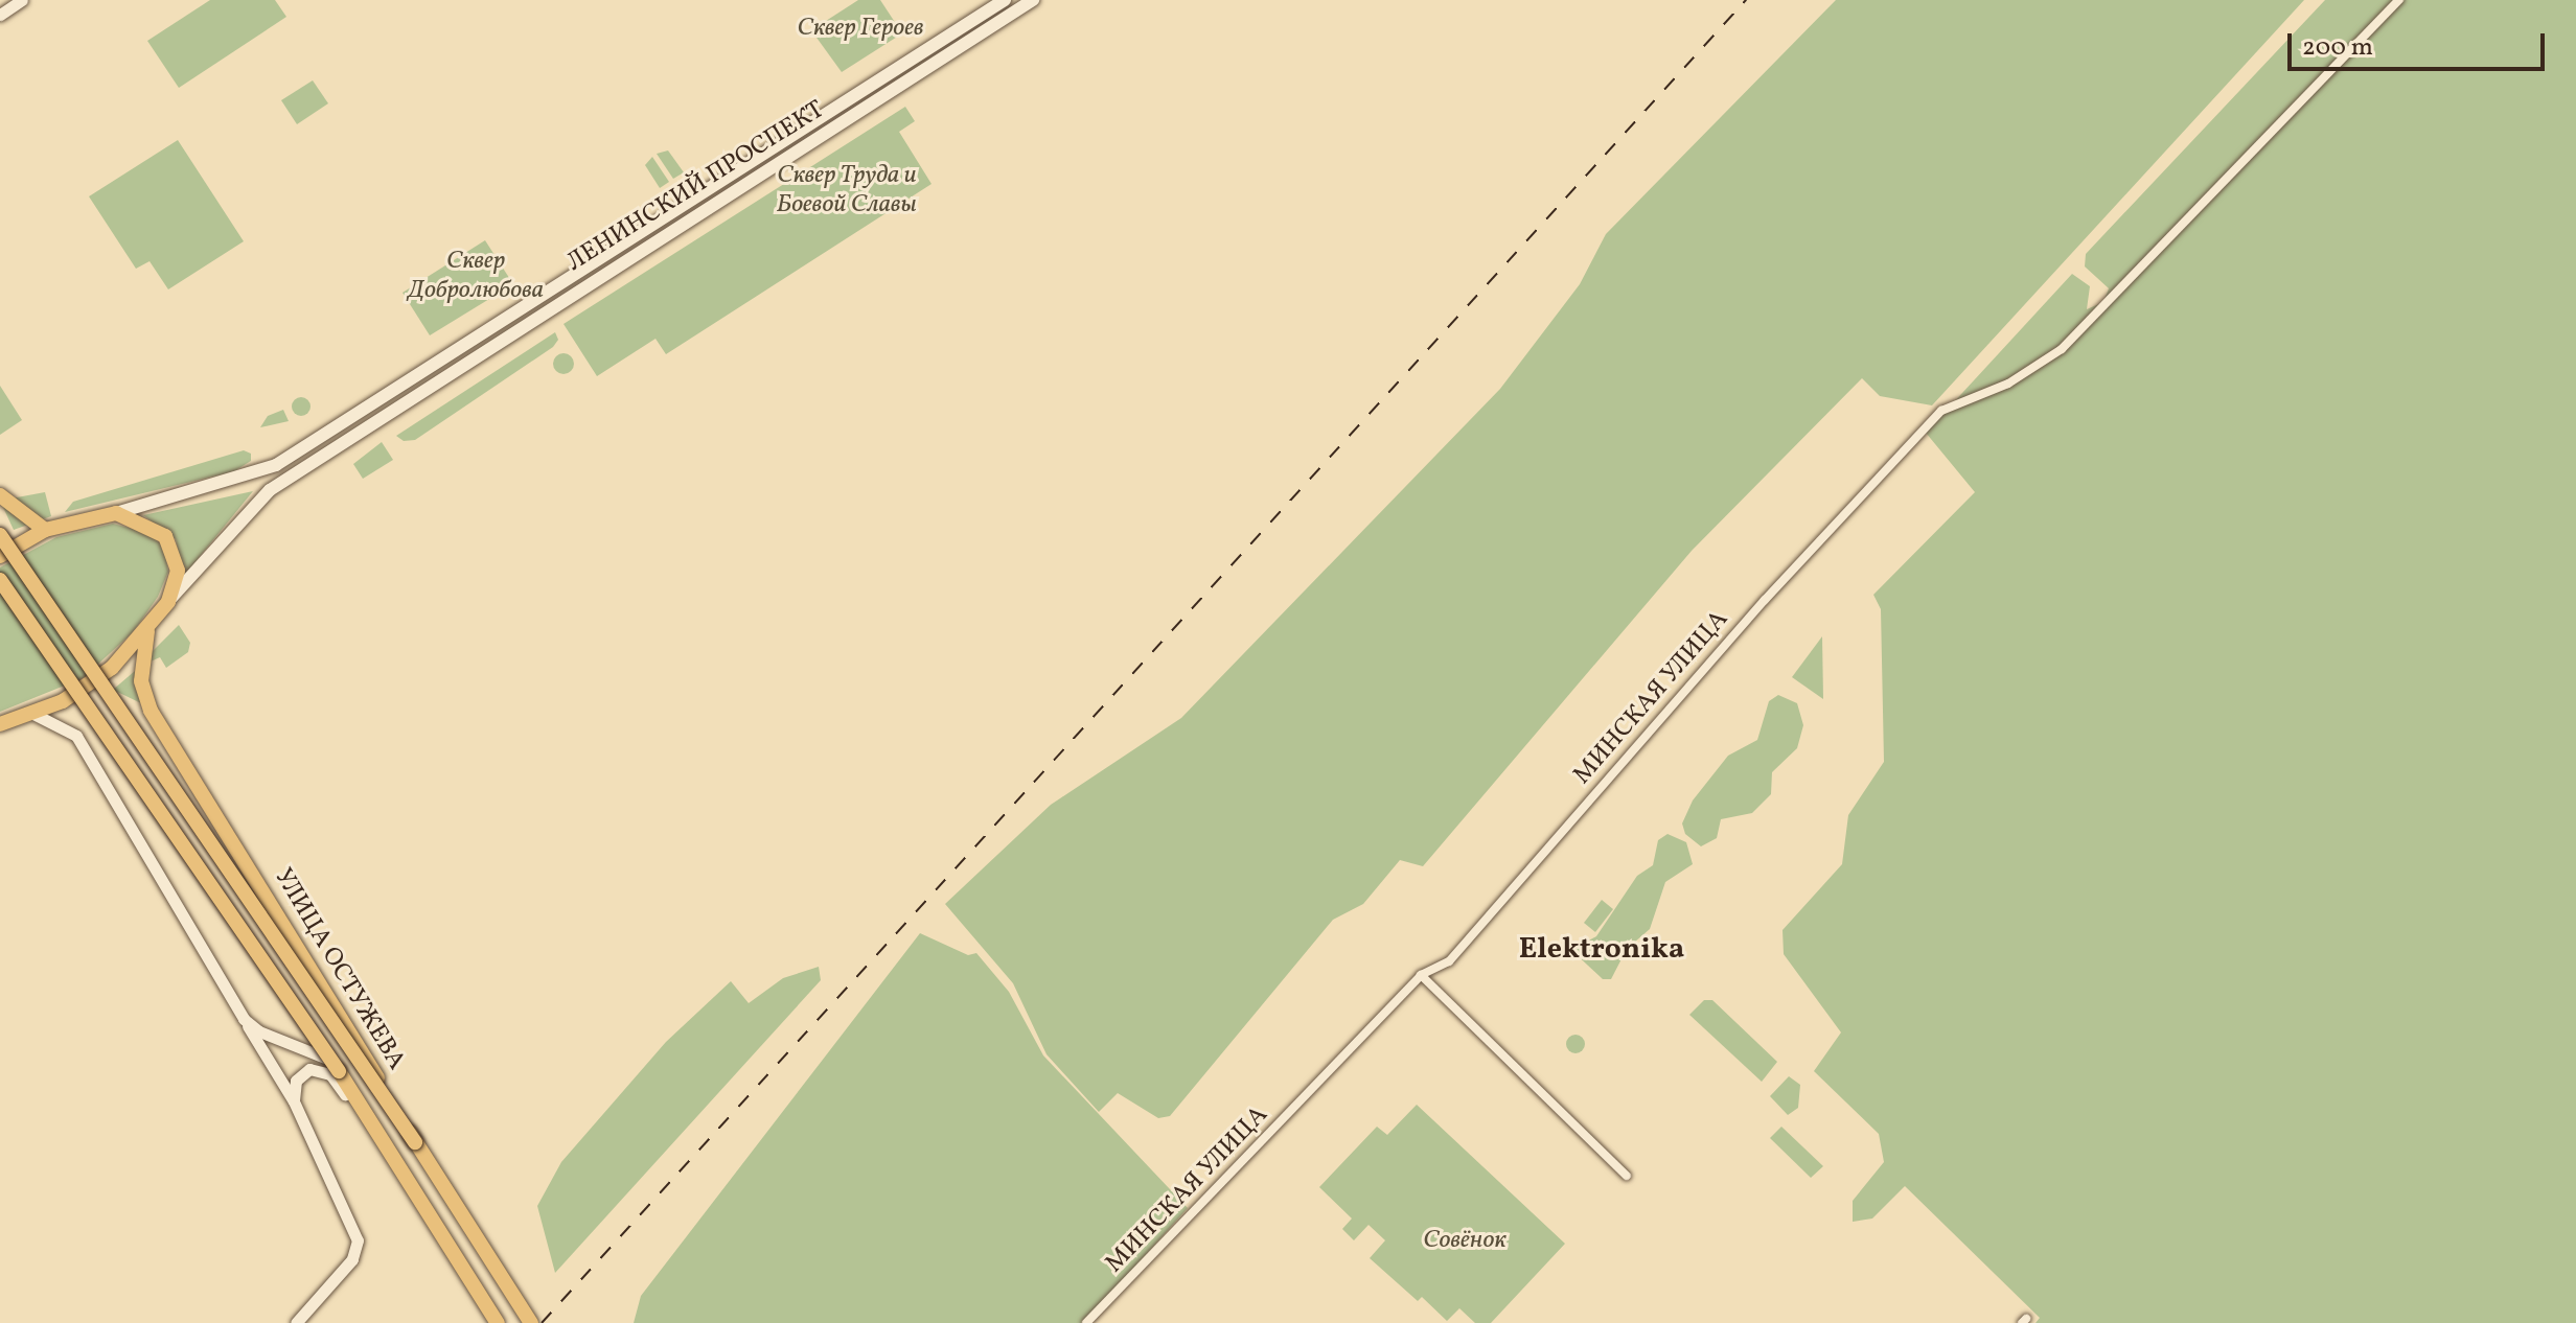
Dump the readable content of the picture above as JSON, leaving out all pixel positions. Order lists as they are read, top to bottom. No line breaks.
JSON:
{"streets":{"main road":["ЛЕНИНСКИЙ ПРОСПЕКТ","УЛИЦА ОСТУЖЕВА"],"street":["МИНСКАЯ УЛИЦА"]},"crossings":[["ЛЕНИНСКИЙ ПРОСПЕКТ","УЛИЦА ОСТУЖЕВА"]],"districts":["Elektronika"],"parks":["Сквер Героев","Сквер Труда и Боевой Славы","Сквер Добролюбова","Совёнок"],"scale_bar":"200 m"}
